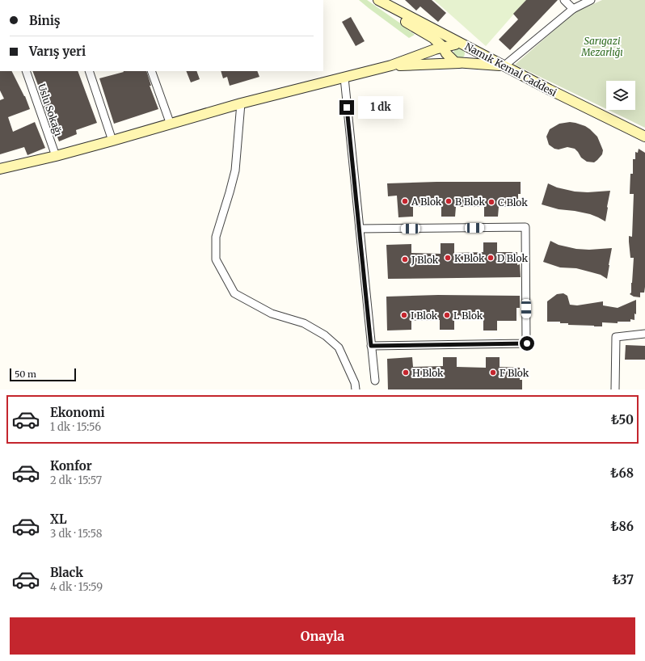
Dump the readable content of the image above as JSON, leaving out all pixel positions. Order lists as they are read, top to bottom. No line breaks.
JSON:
{"streets":{"main road":["Namık Kemal Caddesi"],"street":["Uslu Sokağı"]},"parks":["Sarıgazi Mezarlığı"],"places":["A Blok","B Blok","C Blok","K Blok","D Blok","J Blok","I Blok","L Blok","H Blok","F Blok"],"scale_bar":"50 m","page":{"banner":["Biniş","Varış yeri"],"bubble":"1 dk","scale":"50 m","list":[{"name":"Ekonomi","note":"1 dk · 15:56","value":"₺50"},{"name":"Konfor","note":"2 dk · 15:57","value":"₺68"},{"name":"XL","note":"3 dk · 15:58","value":"₺86"},{"name":"Black","note":"4 dk · 15:59","value":"₺37"}],"buttons":"Onayla"}}
